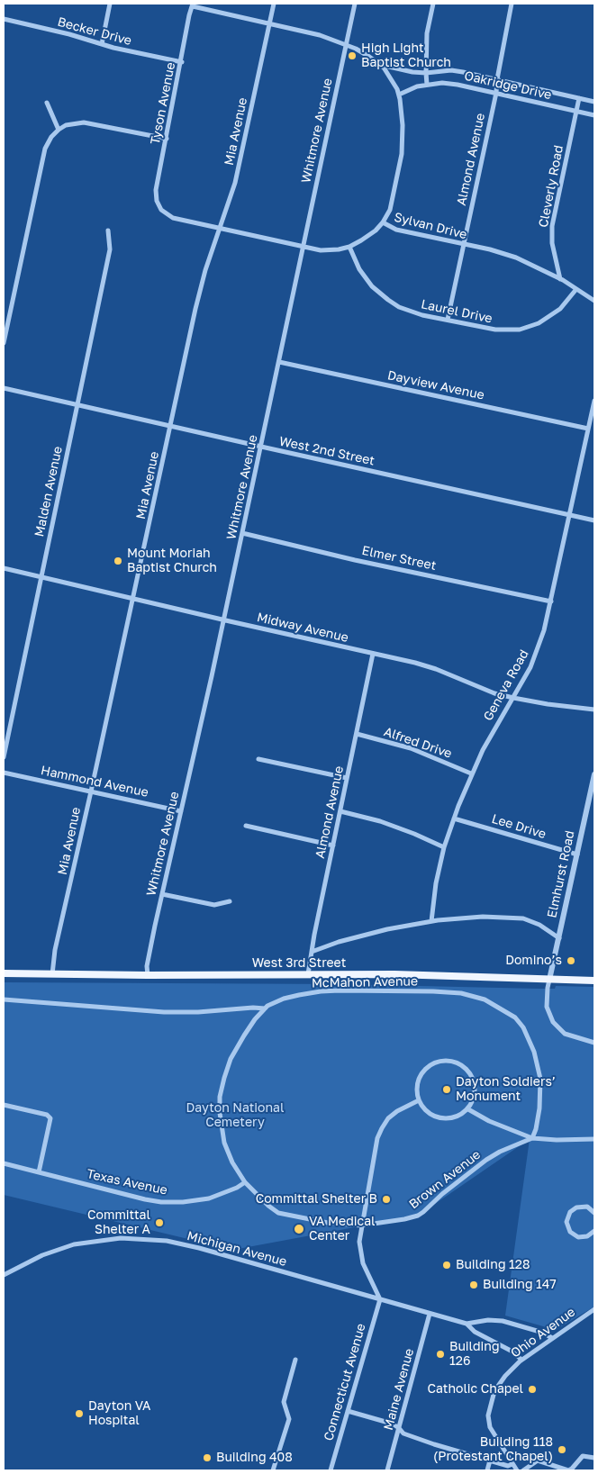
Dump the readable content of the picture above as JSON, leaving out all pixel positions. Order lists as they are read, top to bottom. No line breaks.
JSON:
{"streets":{"main road":["West 3rd Street"],"street":["Becker Drive","Oakridge Drive","Tyson Avenue","Whitmore Avenue","Mia Avenue","Almond Avenue","Cleverly Road","Sylvan Drive","Laurel Drive","Dayview Avenue","West 2nd Street","Malden Avenue","Elmer Street","Midway Avenue","Geneva Road","Alfred Drive","Hammond Avenue","Lee Drive","Elmhurst Road","McMahon Avenue","Brown Avenue","Texas Avenue","Michigan Avenue","Ohio Avenue","Connecticut Avenue","Maine Avenue"]},"crossings":[["Becker Drive","Tyson Avenue"],["Oakridge Drive","Tyson Avenue"],["Oakridge Drive","Whitmore Avenue"],["Oakridge Drive","Mia Avenue"],["Oakridge Drive","Almond Avenue"],["Oakridge Drive","Cleverly Road"],["Tyson Avenue","Sylvan Drive"],["Whitmore Avenue","Sylvan Drive"],["Whitmore Avenue","Dayview Avenue"],["Whitmore Avenue","West 2nd Street"],["Whitmore Avenue","Elmer Street"],["Whitmore Avenue","Midway Avenue"],["Whitmore Avenue","Hammond Avenue"],["Whitmore Avenue","West 3rd Street"],["Mia Avenue","Sylvan Drive"],["Mia Avenue","West 2nd Street"],["Mia Avenue","Midway Avenue"],["Mia Avenue","Hammond Avenue"],["Mia Avenue","West 3rd Street"],["Almond Avenue","Sylvan Drive"],["Almond Avenue","Laurel Drive"],["Almond Avenue","Midway Avenue"],["Almond Avenue","Alfred Drive"],["Almond Avenue","West 3rd Street"],["Cleverly Road","Sylvan Drive"],["Sylvan Drive","Laurel Drive"],["Dayview Avenue","Geneva Road"],["West 2nd Street","Malden Avenue"],["West 2nd Street","Geneva Road"],["Malden Avenue","Midway Avenue"],["Elmer Street","Geneva Road"],["Midway Avenue","Geneva Road"],["Geneva Road","Alfred Drive"],["Geneva Road","Lee Drive"],["Lee Drive","Elmhurst Road"],["Elmhurst Road","West 3rd Street"],["McMahon Avenue","Brown Avenue"],["Brown Avenue","Texas Avenue"],["Michigan Avenue","Ohio Avenue"],["Michigan Avenue","Connecticut Avenue"],["Michigan Avenue","Maine Avenue"]],"parks":["Dayton National Cemetery"],"places":["High Light Baptist Church","Mount Moriah Baptist Church","Domino’s","Dayton Soldiers’ Monument","Committal Shelter B","Committal Shelter A","VA Medical Center","Building 128","Building 147","Building 126","Catholic Chapel","Dayton VA Hospital","Building 118 (Protestant Chapel)","Building 408"]}
